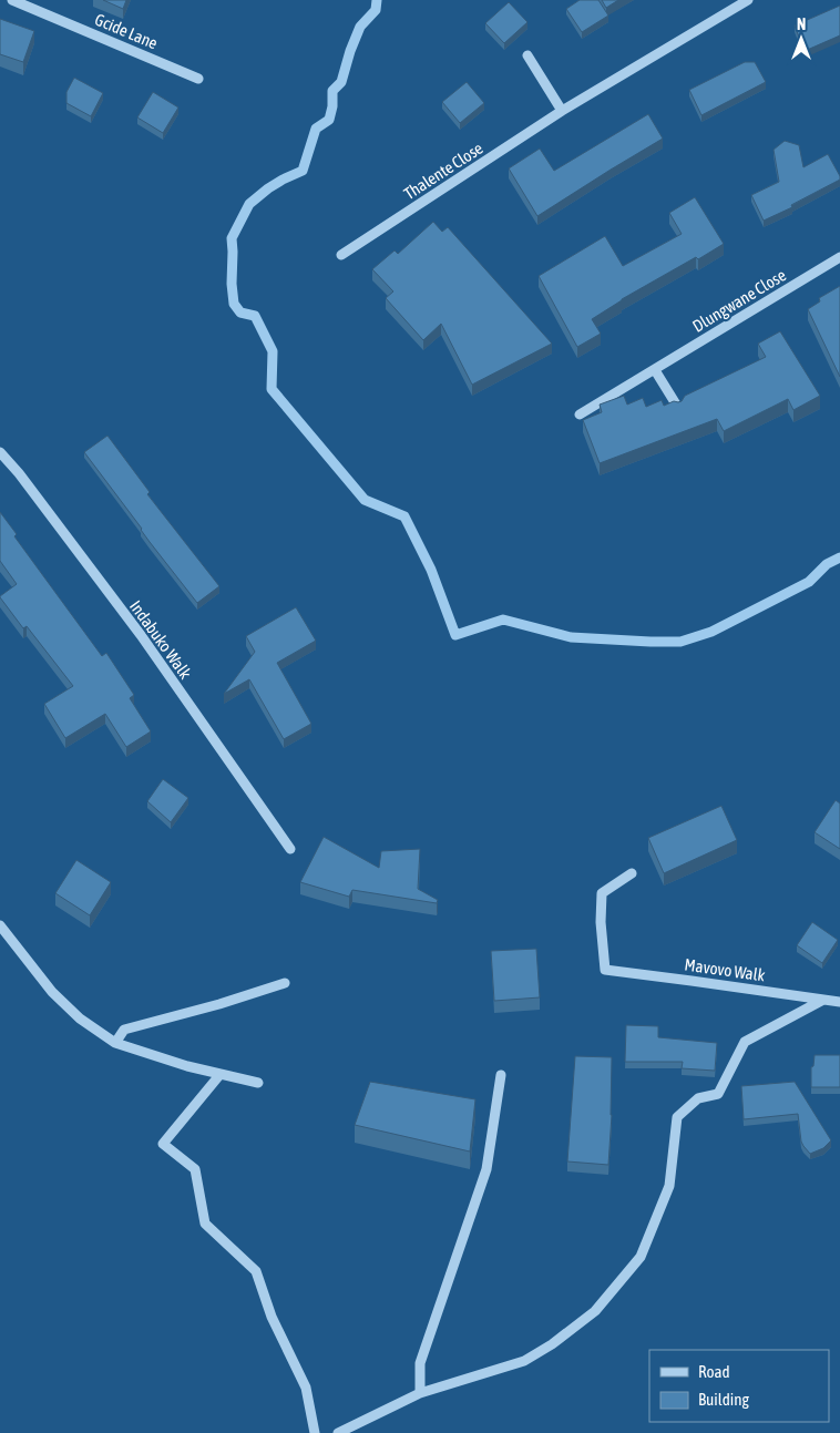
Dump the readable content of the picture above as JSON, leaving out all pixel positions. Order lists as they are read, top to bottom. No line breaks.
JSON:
{"streets":{"street":["Gcide Lane","Thalente Close","Dlungwane Close","Indabuko Walk","Mavovo Walk"]},"legend":["Road","Building"],"north":"top"}
